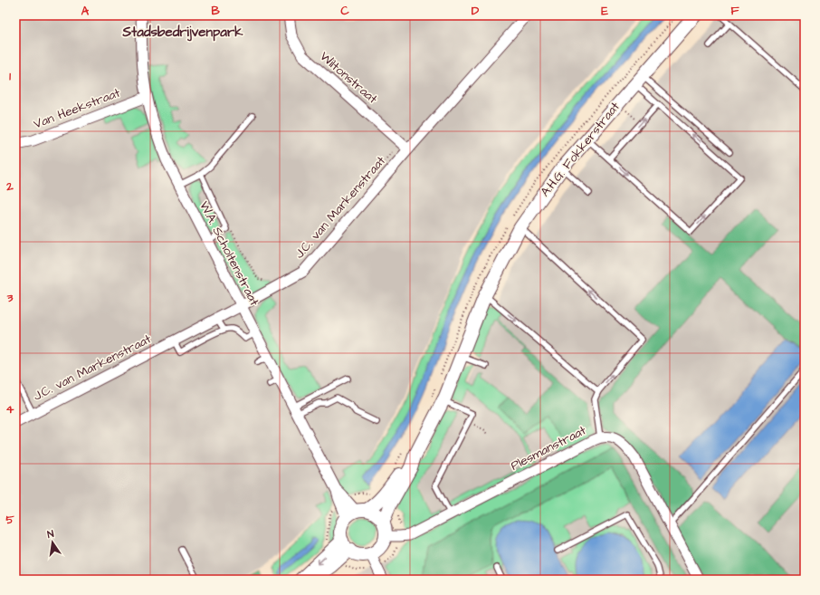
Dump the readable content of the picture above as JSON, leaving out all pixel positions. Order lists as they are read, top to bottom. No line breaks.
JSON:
{"streets":{"street":["Wiltonstraat","Van Heekstraat","A.H.G. Fokkerstraat","J.C. van Markenstraat","W.A. Scholtenstraat","Plesmanstraat"]},"crossings":[["Wiltonstraat","J.C. van Markenstraat"],["Van Heekstraat","W.A. Scholtenstraat"],["A.H.G. Fokkerstraat","W.A. Scholtenstraat"],["A.H.G. Fokkerstraat","Plesmanstraat"],["J.C. van Markenstraat","W.A. Scholtenstraat"],["W.A. Scholtenstraat","Plesmanstraat"]],"districts":["Stadsbedrijvenpark"],"north":"top","grid":{"columns":["A","B","C","D","E","F"],"rows":["1","2","3","4","5"]}}
